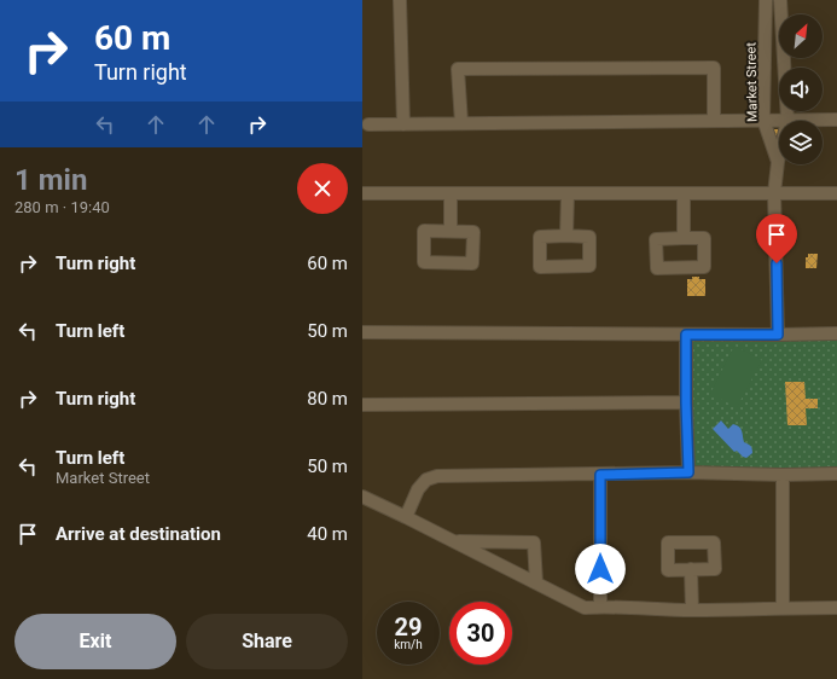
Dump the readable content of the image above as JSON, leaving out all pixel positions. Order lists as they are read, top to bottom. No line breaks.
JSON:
{"streets":{"street":["Market Street"]},"north":"top right","page":{"turn":["60 m","Turn right"],"heading":["1 min","280 m · 19:40"],"list":[{"name":"Turn right","value":"60 m"},{"name":"Turn left","value":"50 m"},{"name":"Turn right","value":"80 m"},{"name":"Turn left","note":"Market Street","value":"50 m"},{"name":"Arrive at destination","value":"40 m"}],"speed":"29 km/h","limit":"30","buttons":["Exit","Share"]}}
